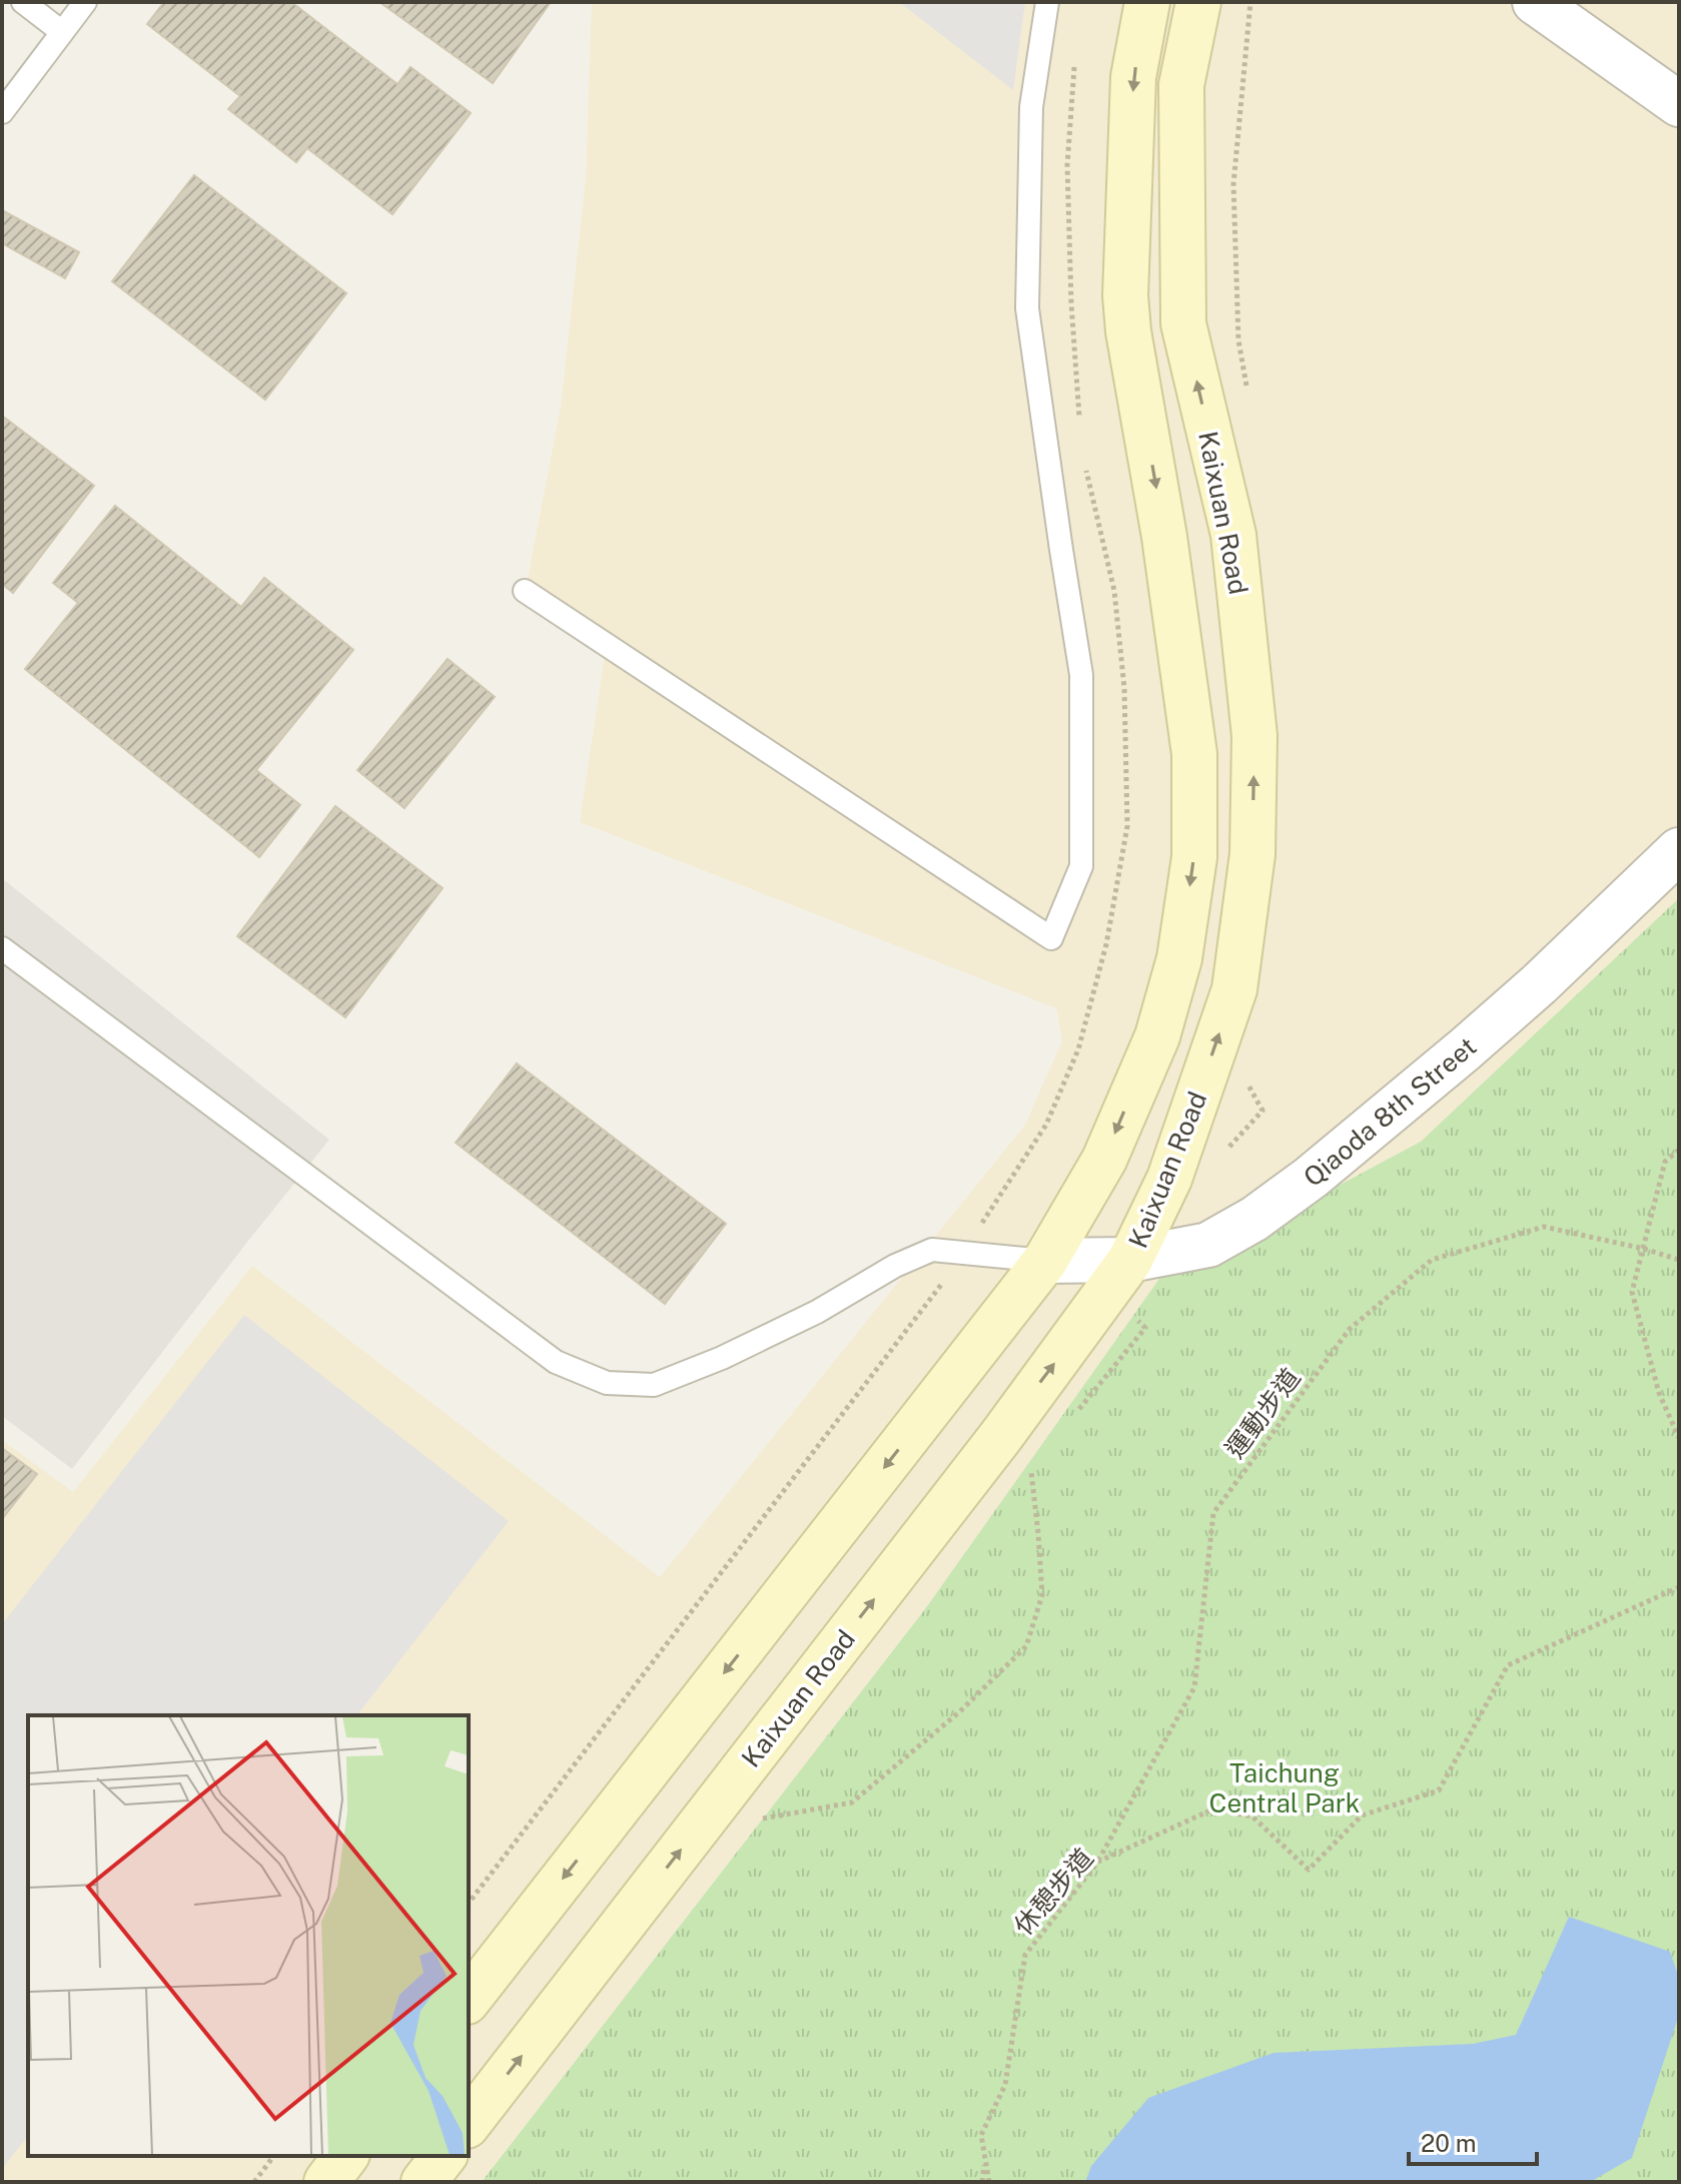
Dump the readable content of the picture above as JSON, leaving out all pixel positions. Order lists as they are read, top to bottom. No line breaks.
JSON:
{"streets":{"street":["Kaixuan Road","Qiaoda 8th Street"],"path":["運動步道","休憩步道"]},"crossings":[["Kaixuan Road","Qiaoda 8th Street"],["運動步道","休憩步道"]],"parks":["Taichung Central Park"],"scale_bar":"20 m"}
